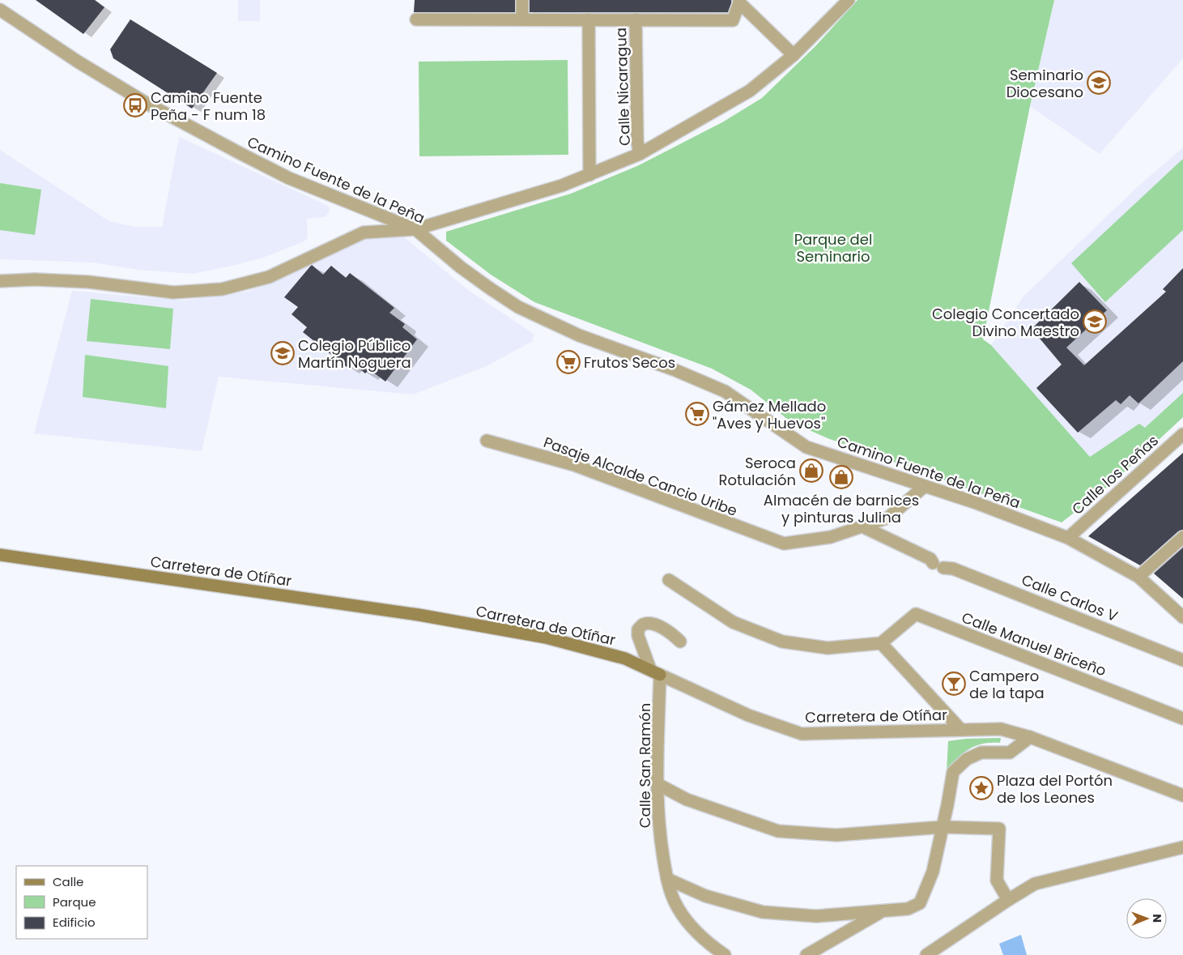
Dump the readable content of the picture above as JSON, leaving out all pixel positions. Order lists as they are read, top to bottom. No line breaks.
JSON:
{"streets":{"street":["Calle Nicaragua","Camino Fuente de la Peña","Calle los Peñas","Pasaje Alcalde Cancio Uribe","Carretera de Otíñar","Calle Carlos V","Calle Manuel Briceño","Calle San Ramón"]},"crossings":[["Camino Fuente de la Peña","Calle los Peñas"],["Pasaje Alcalde Cancio Uribe","Calle Carlos V"],["Carretera de Otíñar","Calle San Ramón"]],"parks":["Parque del Seminario"],"places":{"school or university":["Seminario Diocesano","Colegio Concertado Divino Maestro","Colegio Público Martín Noguera"],"bus stop":["Camino Fuente Peña - F num 18"],"supermarket":["Frutos Secos","Gámez Mellado \"Aves y Huevos\""],"shop":["Seroca Rotulación","Almacén de barnices y pinturas Julina"],"bar":["Campero de la tapa"],"place":["Plaza del Portón de los Leones"]},"legend":["Calle","Parque","Edificio"],"north":"right"}
